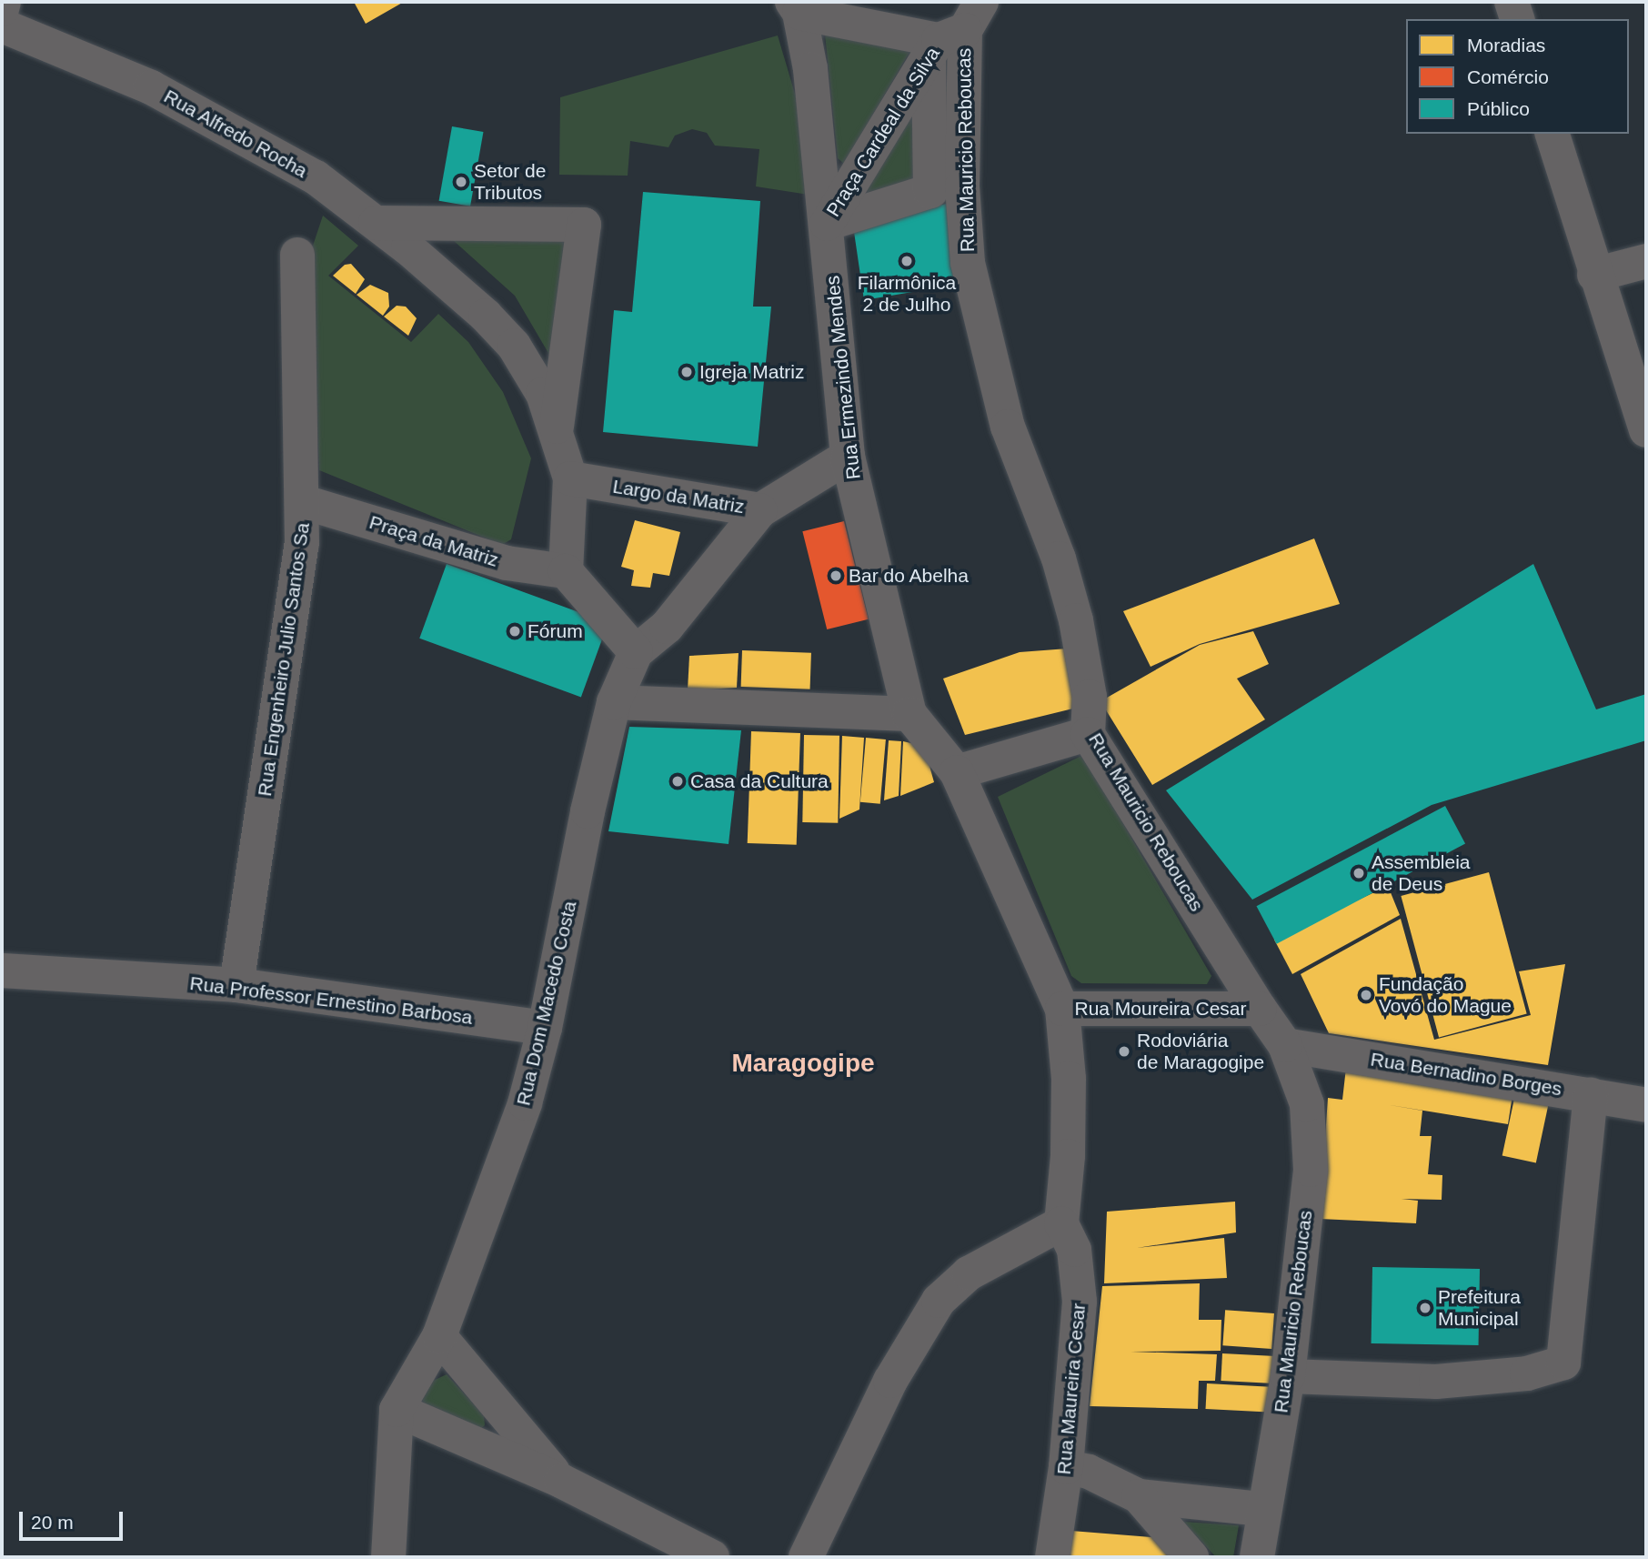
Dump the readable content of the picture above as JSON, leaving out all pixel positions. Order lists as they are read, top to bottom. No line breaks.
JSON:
{"streets":{"street":["Praça Cardeal da Silva","Rua Alfredo Rocha","Rua Mauricio Reboucas","Rua Ermezindo Mendes","Largo da Matriz","Praça da Matriz","Rua Engenheiro Julio Santos Sa","Rua Professor Ernestino Barbosa","Rua Dom Macedo Costa","Rua Moureira Cesar","Rua Bernadino Borges","Rua Maureira Cesar"]},"crossings":[["Praça Cardeal da Silva","Rua Mauricio Reboucas"],["Praça Cardeal da Silva","Rua Ermezindo Mendes"],["Rua Mauricio Reboucas","Rua Moureira Cesar"],["Rua Mauricio Reboucas","Rua Bernadino Borges"],["Rua Ermezindo Mendes","Largo da Matriz"],["Rua Ermezindo Mendes","Rua Moureira Cesar"],["Rua Ermezindo Mendes","Rua Maureira Cesar"],["Praça da Matriz","Rua Engenheiro Julio Santos Sa"],["Rua Engenheiro Julio Santos Sa","Rua Professor Ernestino Barbosa"],["Rua Professor Ernestino Barbosa","Rua Dom Macedo Costa"]],"districts":["Maragogipe"],"places":["Setor de Tributos","Filarmônica 2 de Julho","Igreja Matriz","Bar do Abelha","Fórum","Casa da Cultura","Assembleia de Deus","Fundação Vovó do Mague","Rodoviária de Maragogipe","Prefeitura Municipal"],"legend":["Moradias","Comércio","Público"],"scale_bar":"20 m"}
